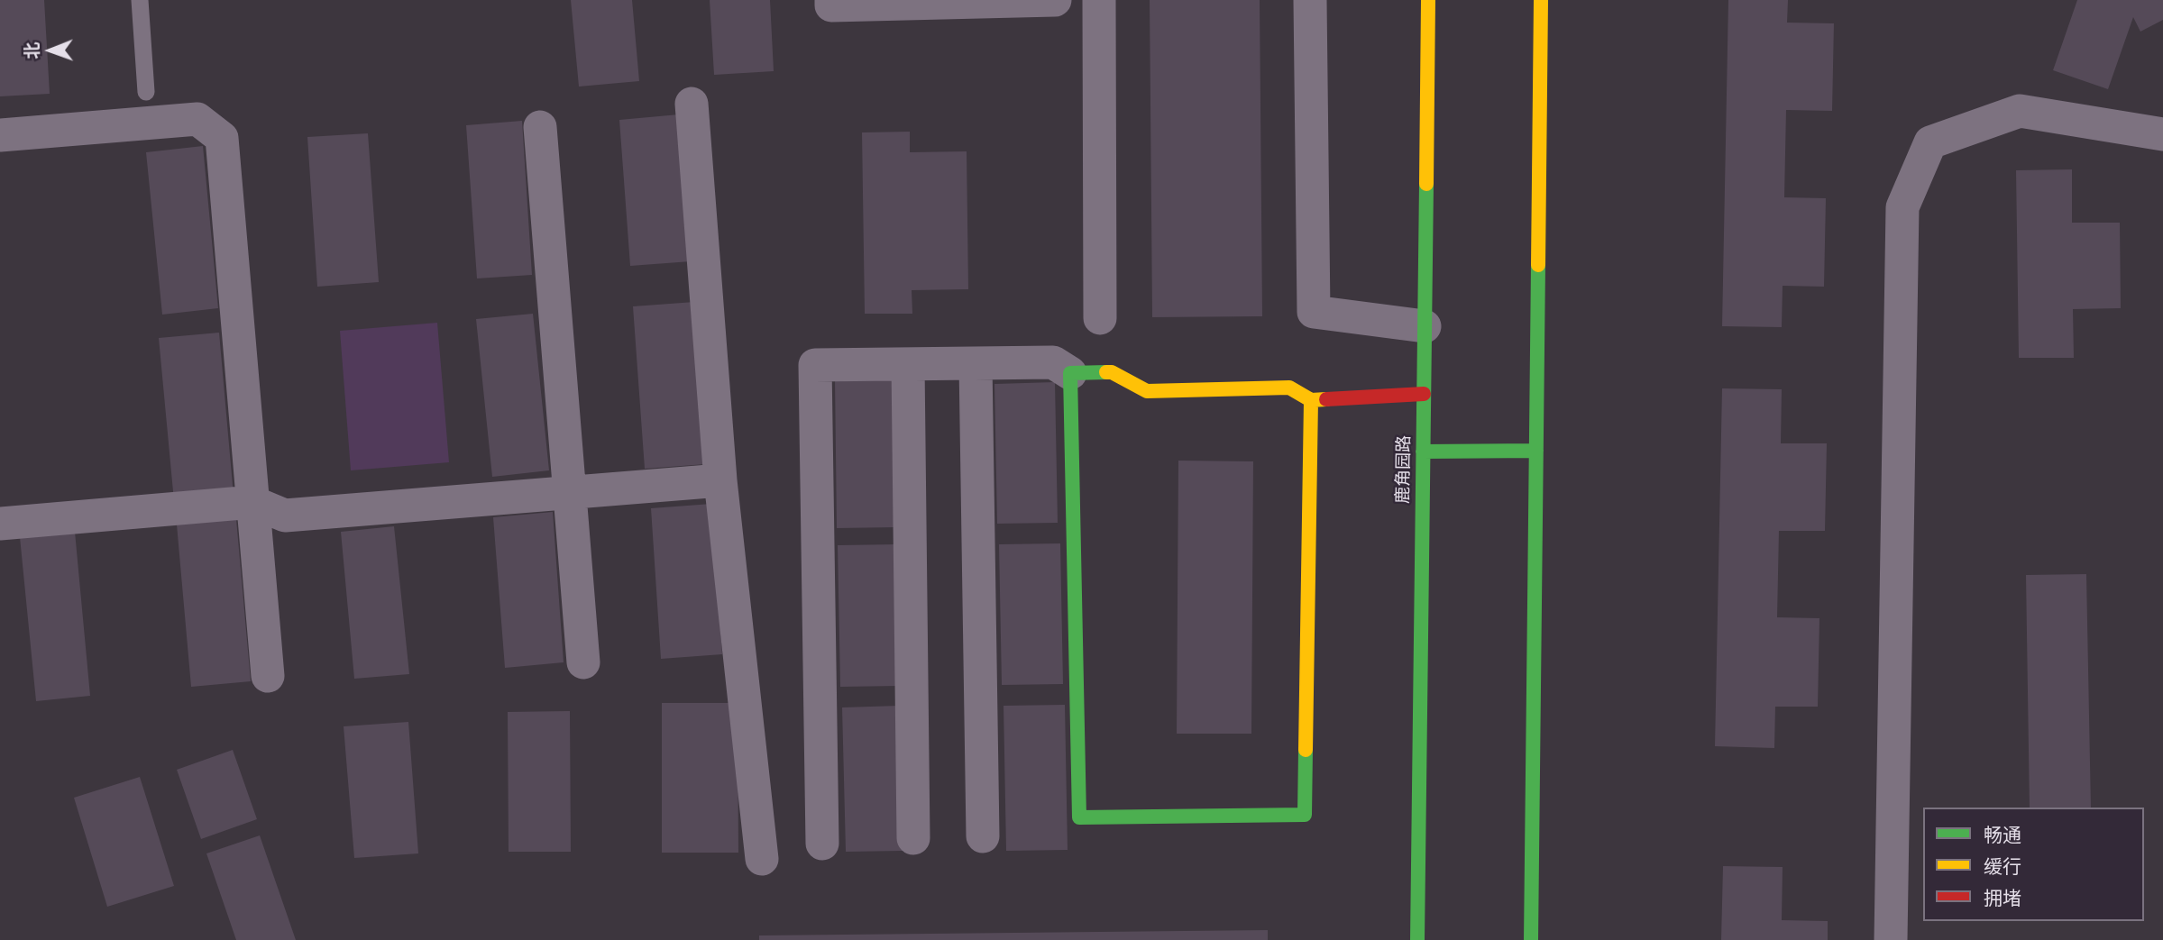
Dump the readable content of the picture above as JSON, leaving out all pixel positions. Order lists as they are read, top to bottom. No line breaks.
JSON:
{"streets":{"street":["鹿角园路"]},"legend":["畅通","缓行","拥堵"],"north":"left"}
